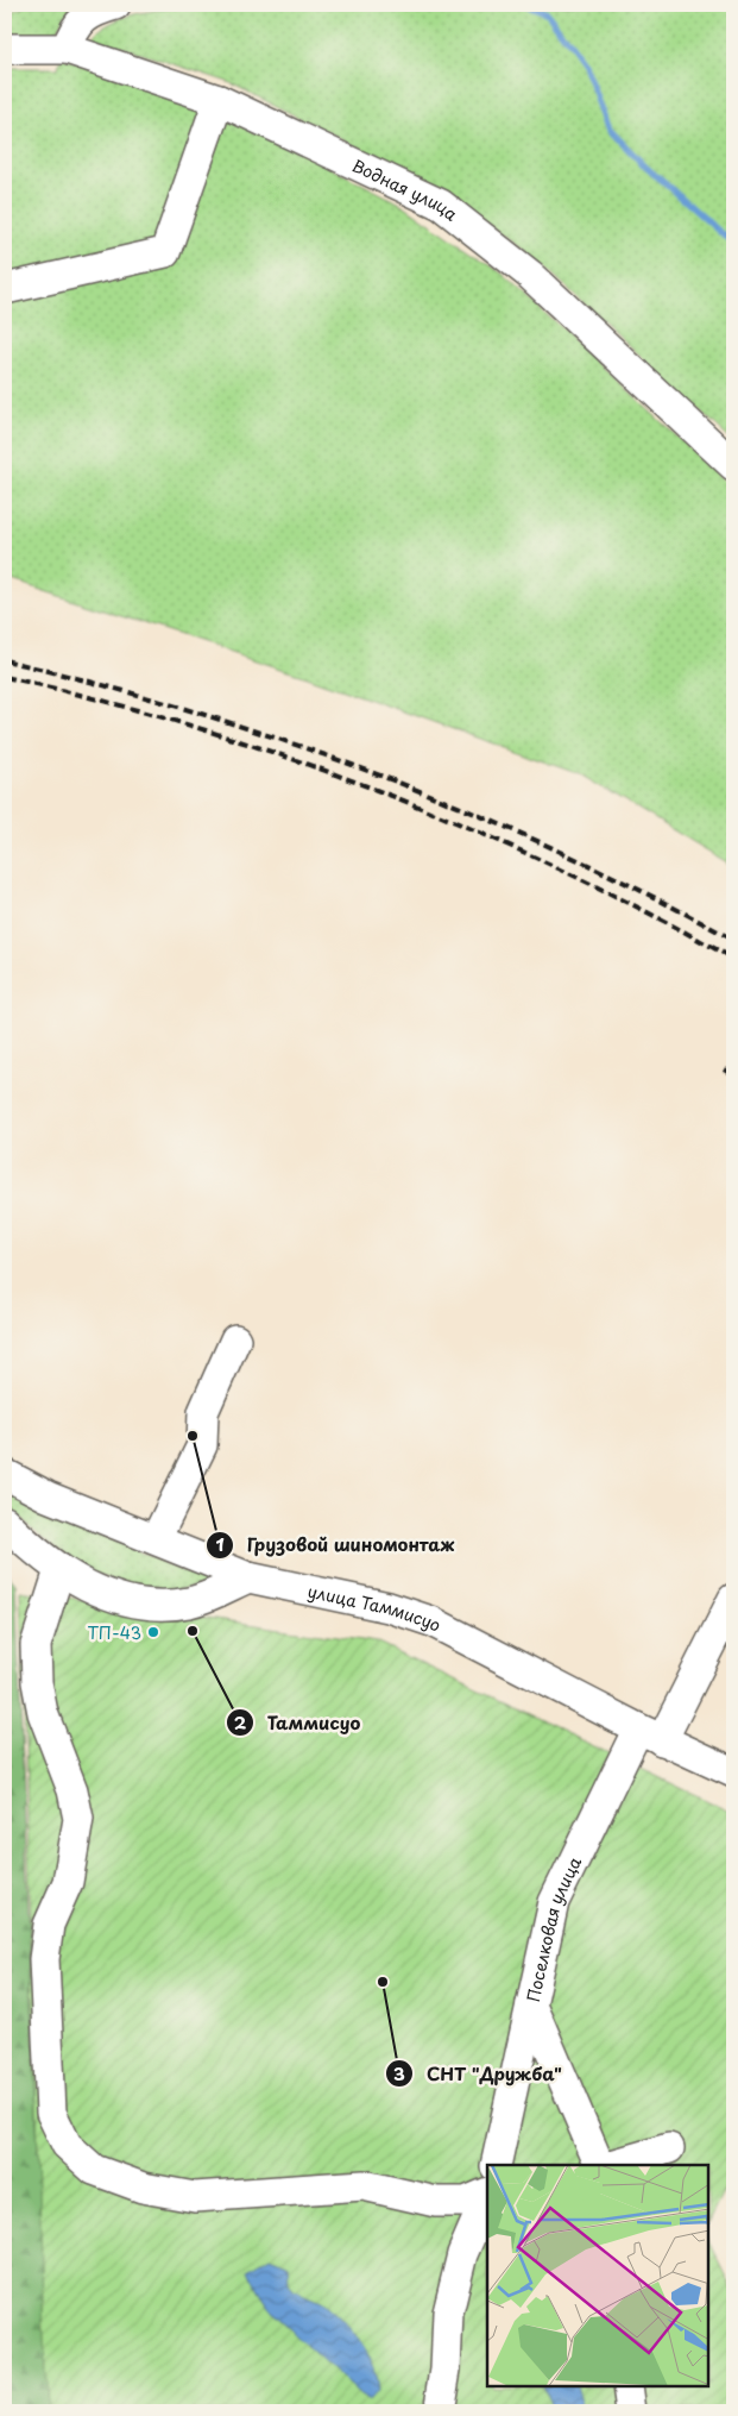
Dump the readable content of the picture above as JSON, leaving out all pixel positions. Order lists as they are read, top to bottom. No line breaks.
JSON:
{"streets":{"street":["Водная улица","улица Таммисуо","Поселковая улица"]},"crossings":[["улица Таммисуо","Поселковая улица"]],"places":["Грузовой шиномонтаж","Таммисуо","ТП-43","СНТ \"Дружба\""]}
